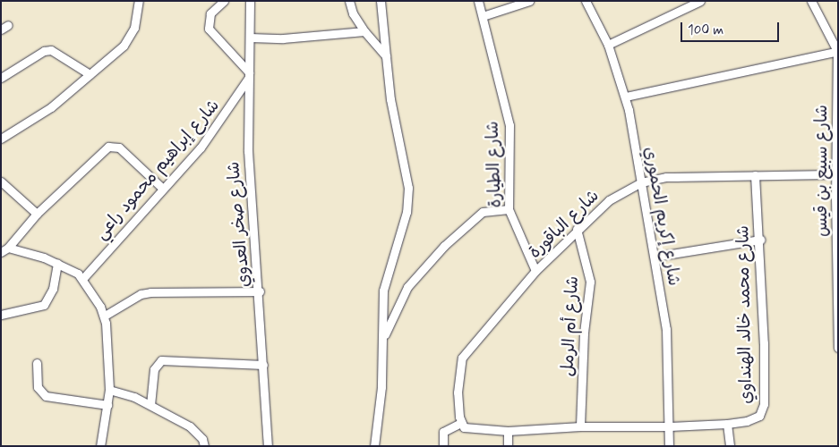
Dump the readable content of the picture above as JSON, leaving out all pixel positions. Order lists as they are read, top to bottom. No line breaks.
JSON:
{"streets":{"street":["شارع الطيارة","شارع إبراهيم محمود راعي","شارع سبيع بن قيس","شارع إكريم الحموري","شارع صخر العدوي","شارع الباقورة","شارع محمد خالد الهنداوي","شارع أم الرمل"]},"crossings":[["شارع الطيارة","شارع الباقورة"],["شارع إبراهيم محمود راعي","شارع صخر العدوي"],["شارع سبيع بن قيس","شارع الباقورة"],["شارع إكريم الحموري","شارع الباقورة"],["شارع إكريم الحموري","شارع محمد خالد الهنداوي"],["شارع الباقورة","شارع محمد خالد الهنداوي"],["شارع الباقورة","شارع أم الرمل"],["شارع محمد خالد الهنداوي","شارع أم الرمل"]],"scale_bar":"100 m"}
